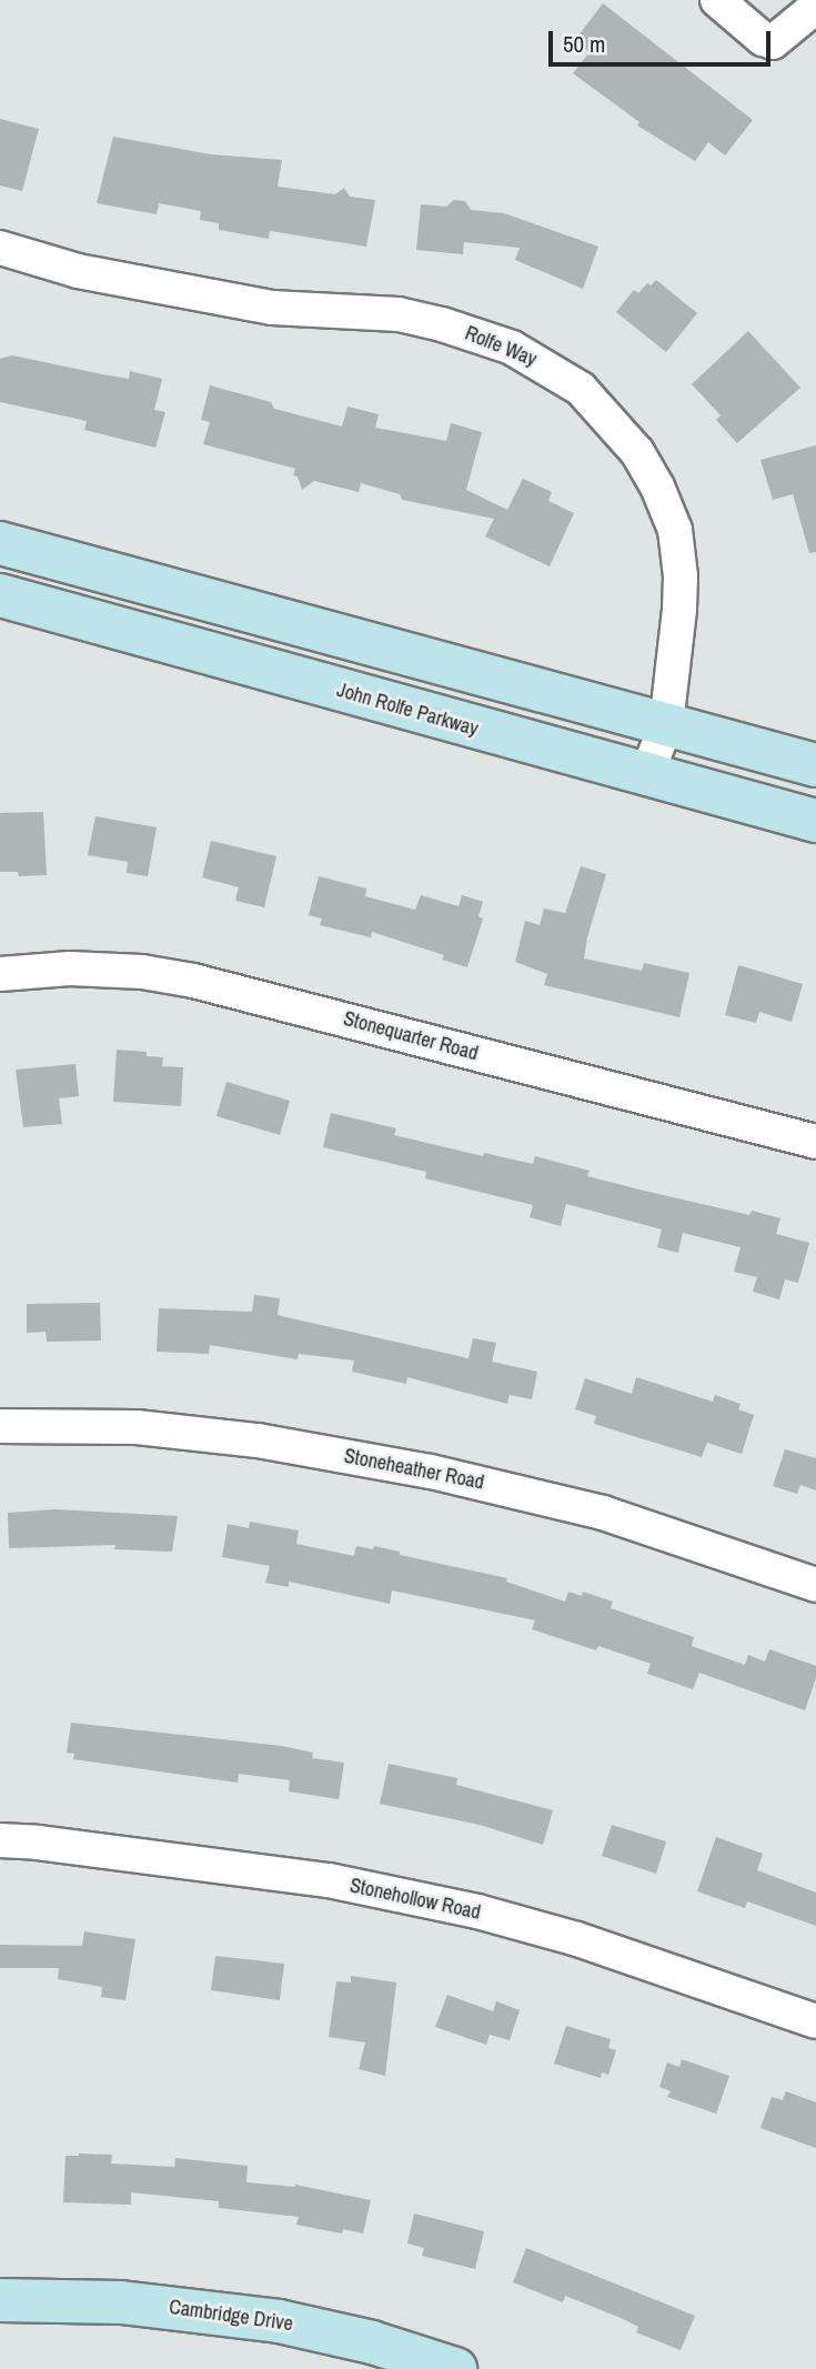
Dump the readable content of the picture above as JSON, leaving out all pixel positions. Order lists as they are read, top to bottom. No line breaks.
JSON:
{"streets":{"main road":["John Rolfe Parkway","Cambridge Drive"],"street":["Rolfe Way","Stonequarter Road","Stoneheather Road","Stonehollow Road"]},"crossings":[["Rolfe Way","John Rolfe Parkway"]],"scale_bar":"50 m"}
